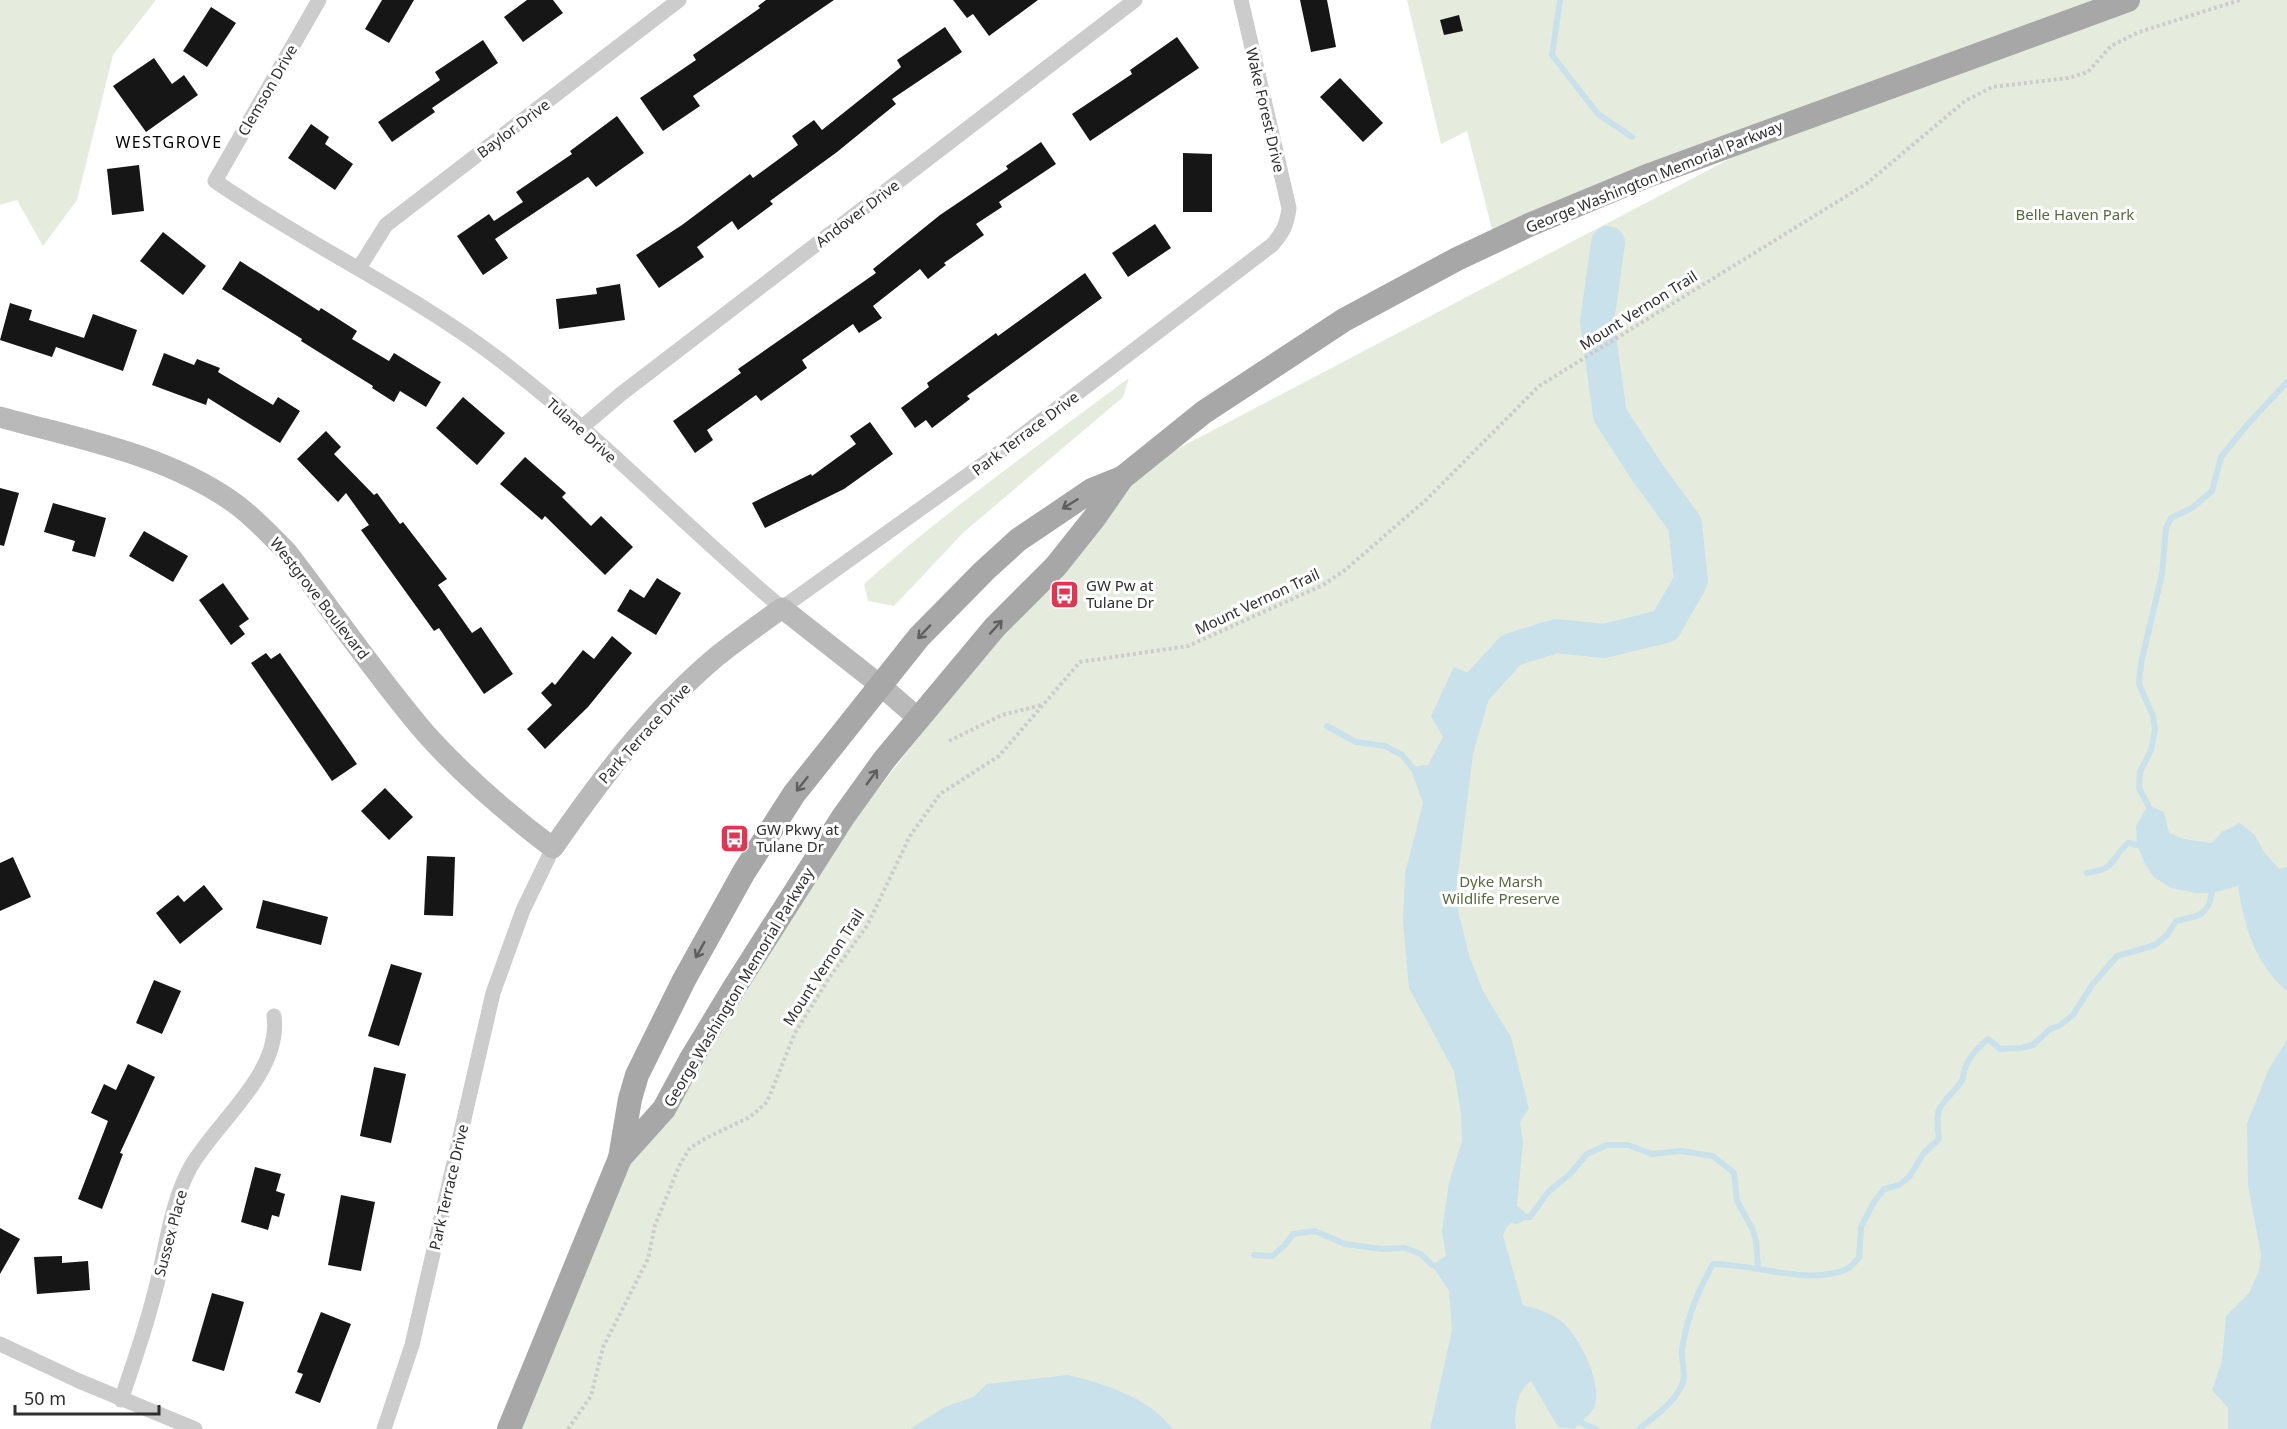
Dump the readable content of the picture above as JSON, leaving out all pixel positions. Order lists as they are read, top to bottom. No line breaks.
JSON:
{"streets":{"main road":["George Washington Memorial Parkway"],"street":["Clemson Drive","Wake Forest Drive","Baylor Drive","Andover Drive","Tulane Drive","Park Terrace Drive","Westgrove Boulevard","Sussex Place"],"path":["Mount Vernon Trail"]},"crossings":[["Clemson Drive","Tulane Drive"],["Wake Forest Drive","Park Terrace Drive"],["Baylor Drive","Tulane Drive"],["George Washington Memorial Parkway","Tulane Drive"],["Andover Drive","Tulane Drive"],["Tulane Drive","Park Terrace Drive"],["Park Terrace Drive","Westgrove Boulevard"]],"districts":["WESTGROVE"],"parks":["Belle Haven Park","Dyke Marsh Wildlife Preserve"],"places":{"bus stop":["GW Pw at Tulane Dr","GW Pkwy at Tulane Dr"]},"scale_bar":"50 m"}
